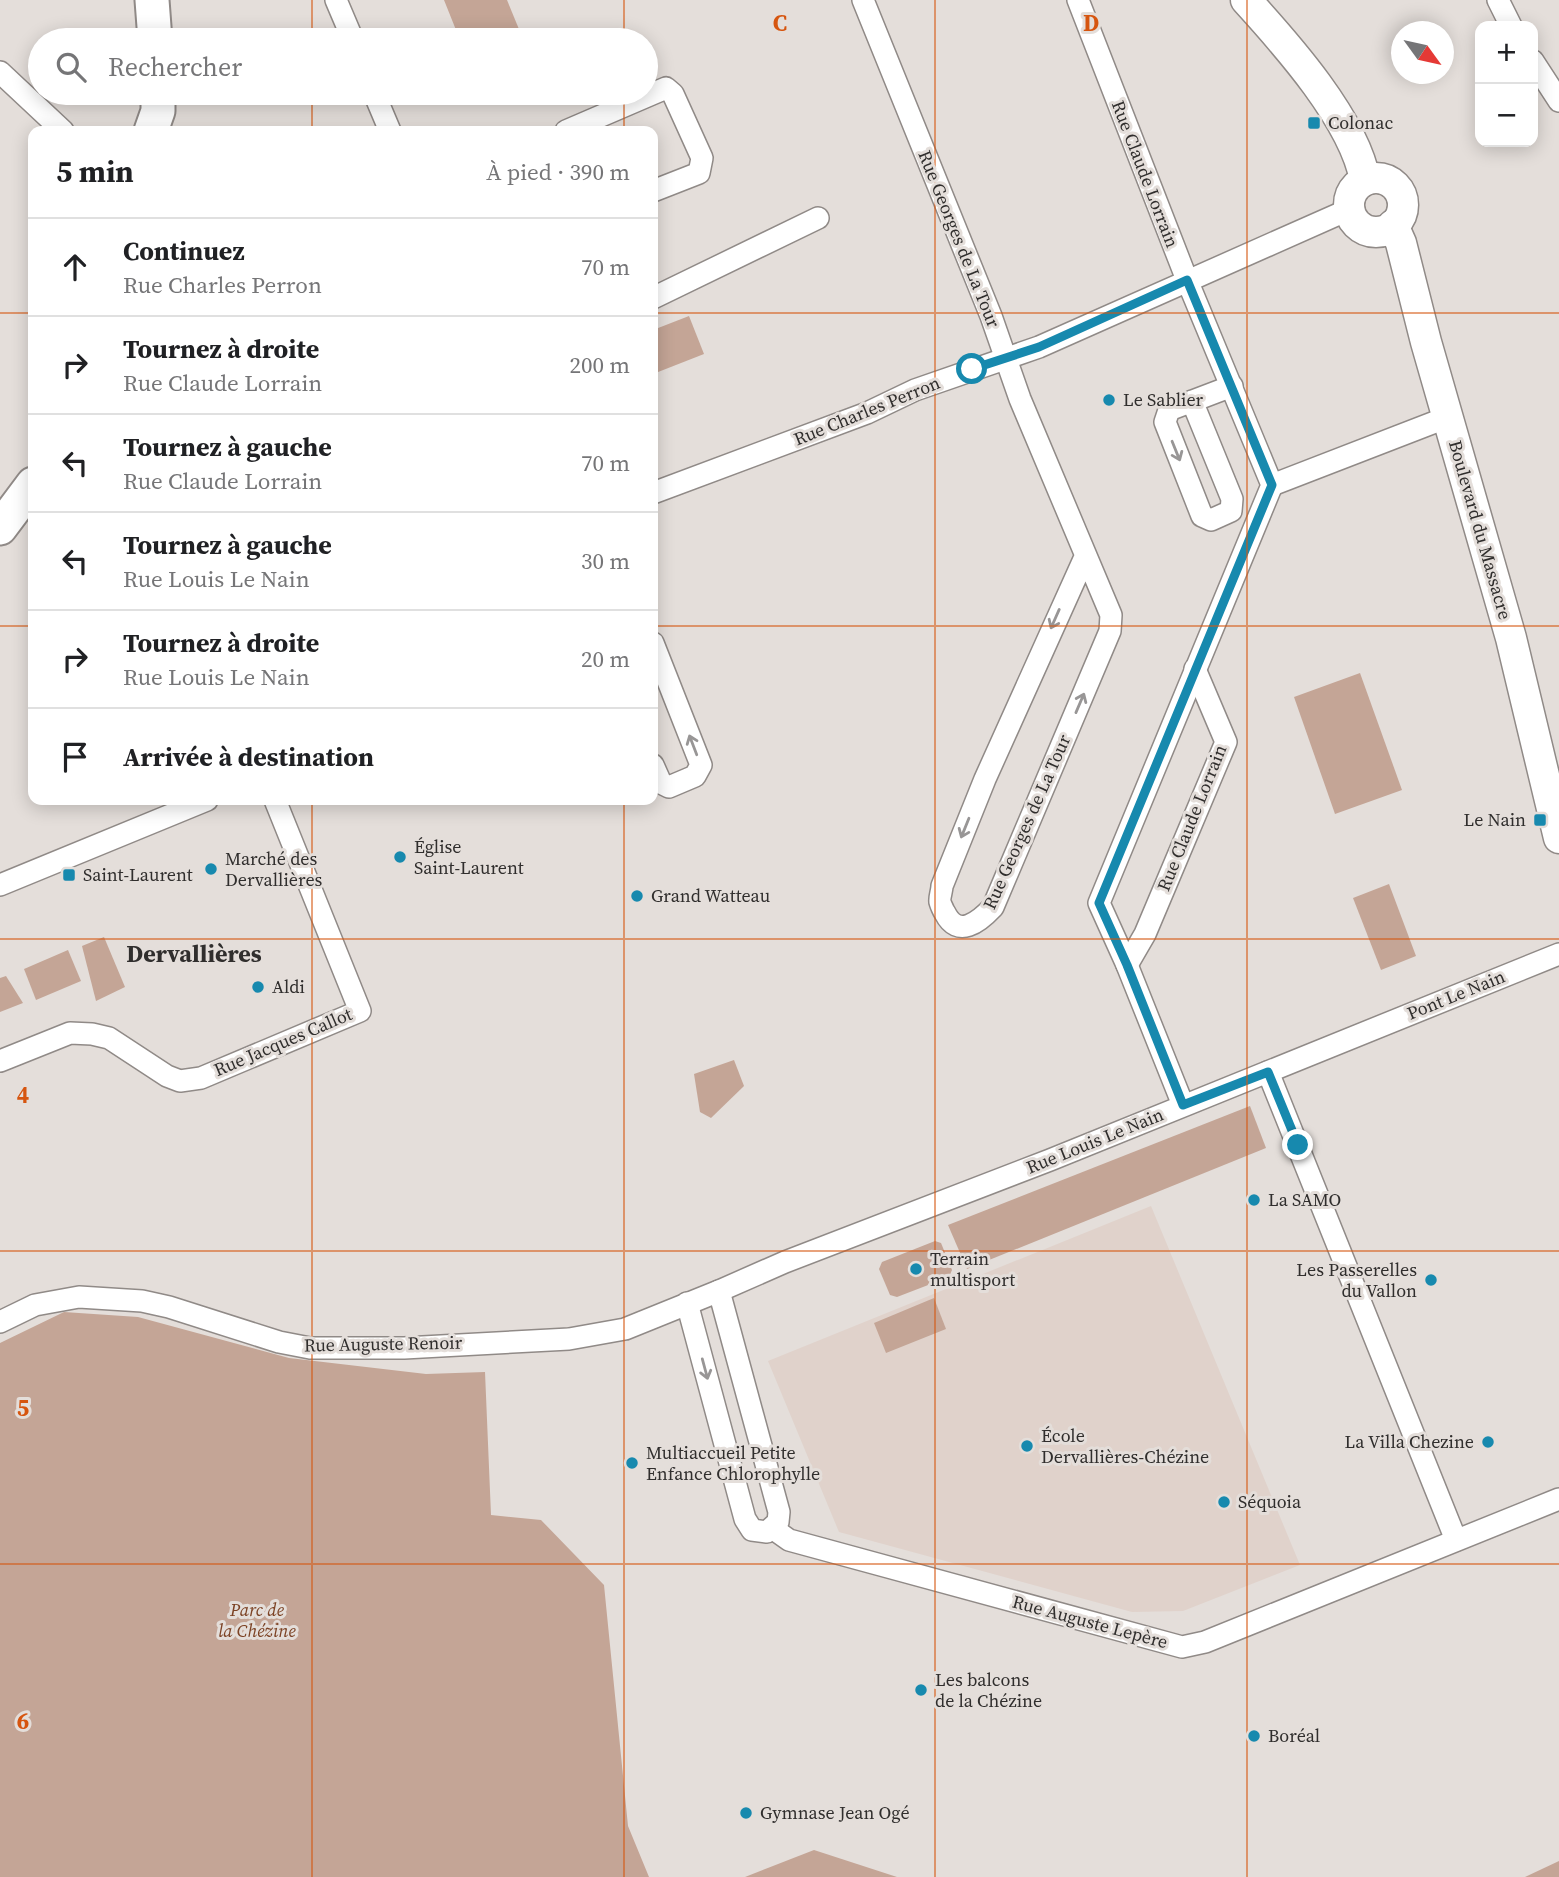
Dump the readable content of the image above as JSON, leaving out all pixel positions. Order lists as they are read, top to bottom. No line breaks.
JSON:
{"streets":{"main road":["Boulevard du Massacre"],"street":["Rue Claude Lorrain","Rue Georges de La Tour","Rue Charles Perron","Pont Le Nain","Rue Jacques Callot","Rue Louis Le Nain","Rue Auguste Renoir","Rue Auguste Lepère"]},"crossings":[["Rue Claude Lorrain","Rue Charles Perron"],["Rue Georges de La Tour","Rue Charles Perron"],["Rue Charles Perron","Boulevard du Massacre"],["Pont Le Nain","Rue Louis Le Nain"],["Rue Louis Le Nain","Rue Auguste Renoir"],["Rue Louis Le Nain","Rue Auguste Lepère"],["Rue Auguste Renoir","Rue Auguste Lepère"]],"districts":["Dervallières"],"parks":["Parc de la Chézine"],"places":{"transit":["Colonac","Le Nain","Saint-Laurent"],"other":["Le Sablier","Église Saint-Laurent","Marché des Dervallières","Grand Watteau","Aldi","La SAMO","Terrain multisport","Les Passerelles du Vallon","La Villa Chezine","École Dervallières-Chézine","Multiaccueil Petite Enfance Chlorophylle","Séquoia","Les balcons de la Chézine","Boréal","Gymnase Jean Ogé"]},"north":"bottom right","page":{"map_buttons":["+","−"],"search":"Rechercher","heading":["5 min","À pied · 390 m"],"list":[["Continuez","Rue Charles Perron","70 m"],["Tournez à droite","Rue Claude Lorrain","200 m"],["Tournez à gauche","Rue Claude Lorrain","70 m"],["Tournez à gauche","Rue Louis Le Nain","30 m"],["Tournez à droite","Rue Louis Le Nain","20 m"],"Arrivée à destination"]},"grid":{"columns":["C","D"],"rows":["4","5","6"]}}
